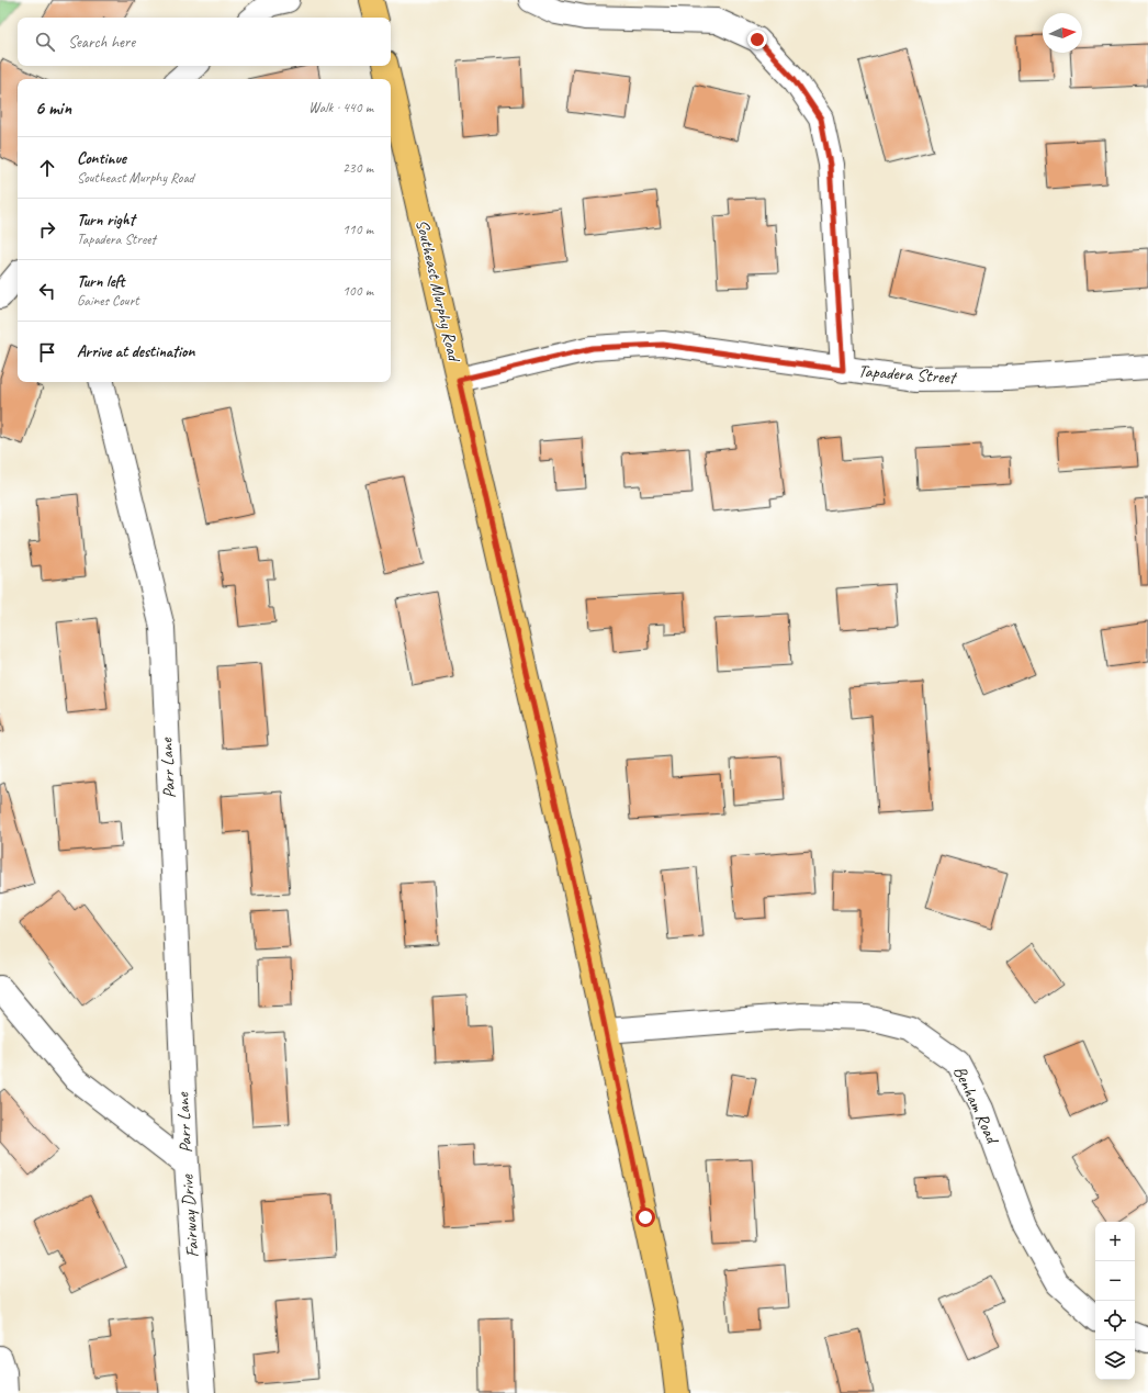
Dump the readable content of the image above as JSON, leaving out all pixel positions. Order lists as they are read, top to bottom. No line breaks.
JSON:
{"streets":{"main road":["Southeast Murphy Road"],"street":["Tapadera Street","Parr Lane","Benham Road","Fairway Drive"]},"crossings":[["Southeast Murphy Road","Tapadera Street"],["Southeast Murphy Road","Benham Road"],["Parr Lane","Fairway Drive"]],"north":"right","page":{"search":"Search here","heading":["6 min","Walk · 440 m"],"list":[["Continue","Southeast Murphy Road","230 m"],["Turn right","Tapadera Street","110 m"],["Turn left","Gaines Court","100 m"],"Arrive at destination"],"map_buttons":["+","−"]}}
